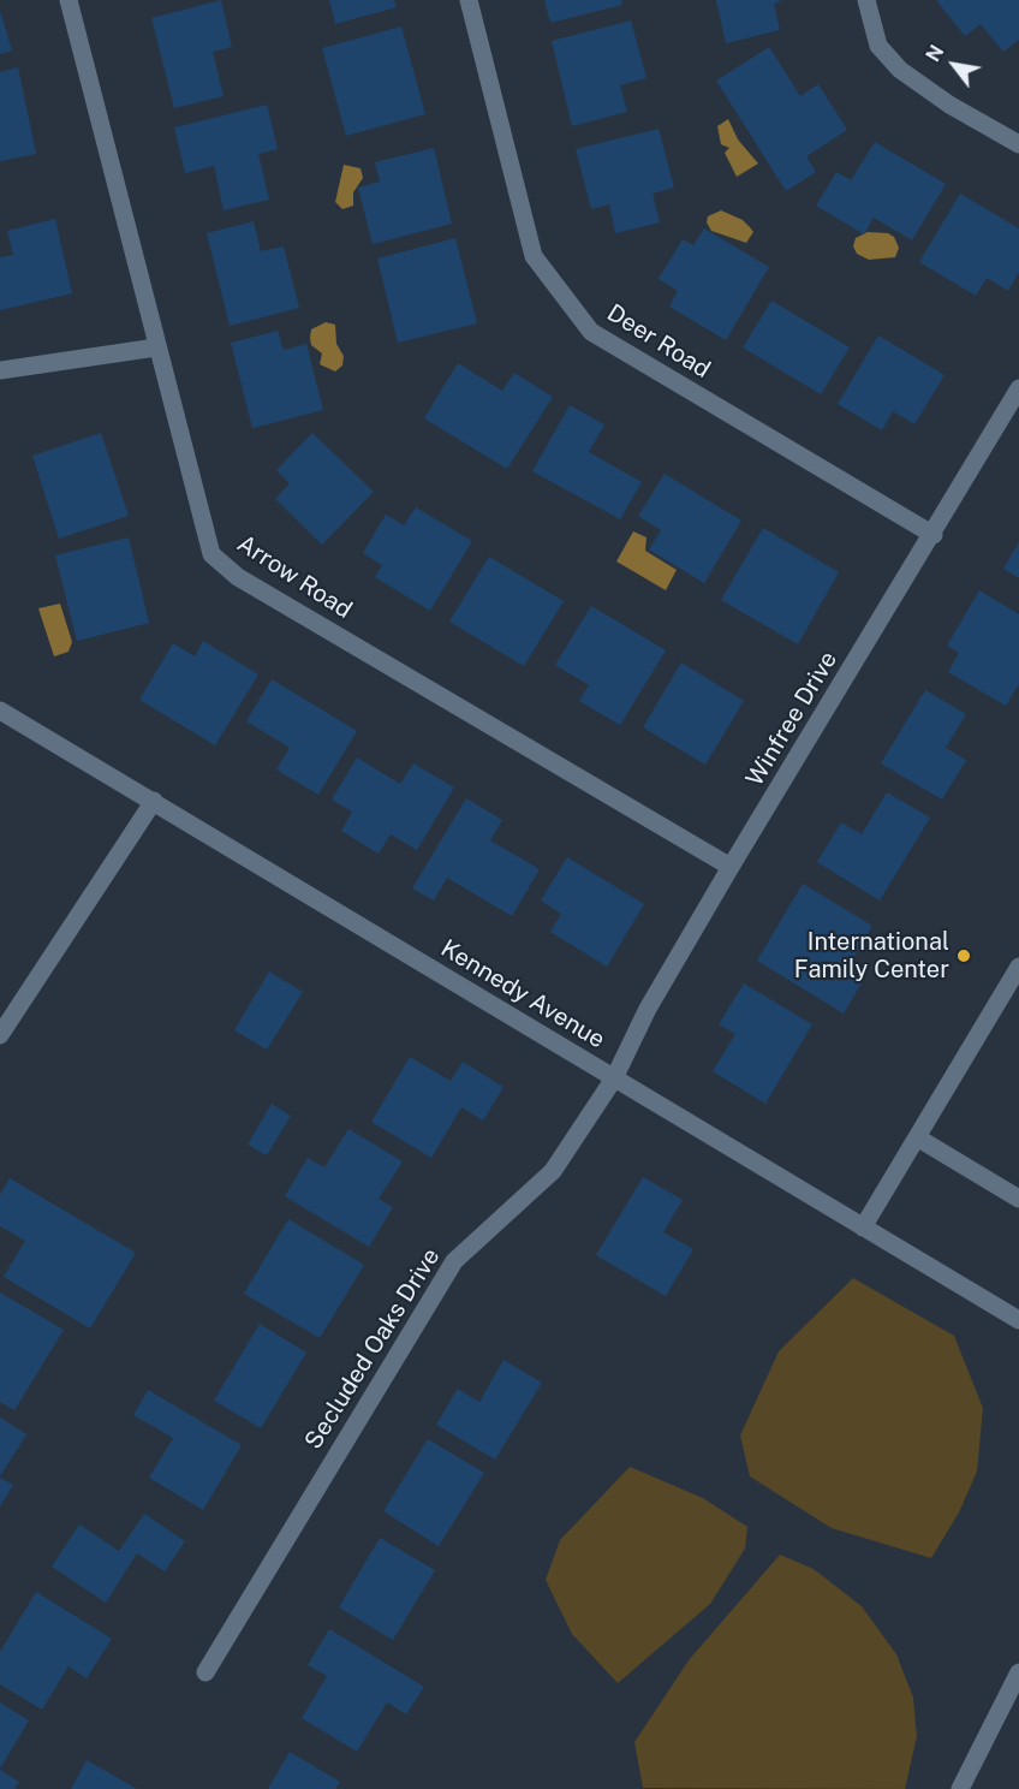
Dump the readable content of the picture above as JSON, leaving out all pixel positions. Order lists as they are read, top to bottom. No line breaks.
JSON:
{"streets":{"street":["Deer Road","Arrow Road","Winfree Drive","Kennedy Avenue","Secluded Oaks Drive"]},"crossings":[["Deer Road","Winfree Drive"],["Arrow Road","Winfree Drive"],["Winfree Drive","Kennedy Avenue"],["Winfree Drive","Secluded Oaks Drive"],["Kennedy Avenue","Secluded Oaks Drive"]],"places":["International Family Center"],"north":"top left"}
